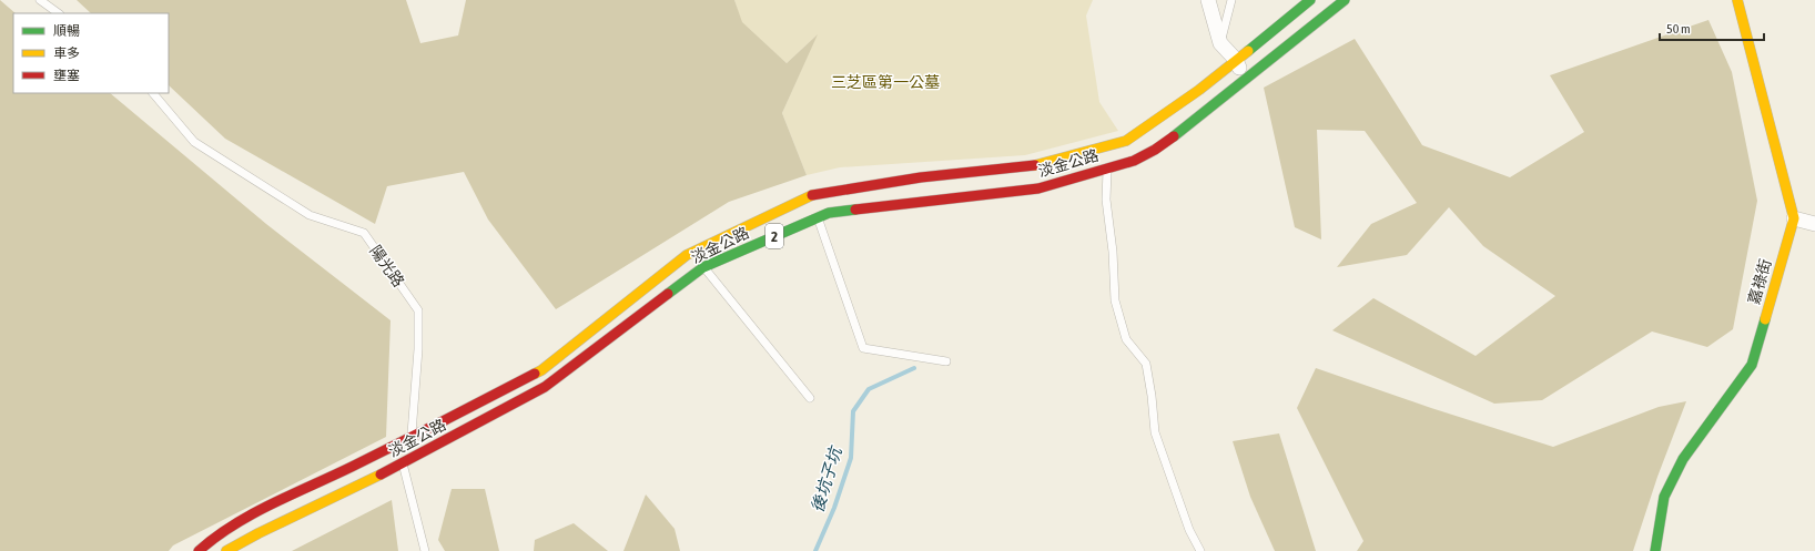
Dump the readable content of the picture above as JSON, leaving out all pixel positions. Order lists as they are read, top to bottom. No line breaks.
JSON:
{"streets":{"main road":["淡金公路","2","嘉祿街"],"lane":["陽光路"]},"crossings":[["淡金公路","陽光路"]],"water":["後坑子坑"],"parks":["三芝區第一公墓"],"legend":["順暢","車多","壅塞"],"scale_bar":"50 m"}
